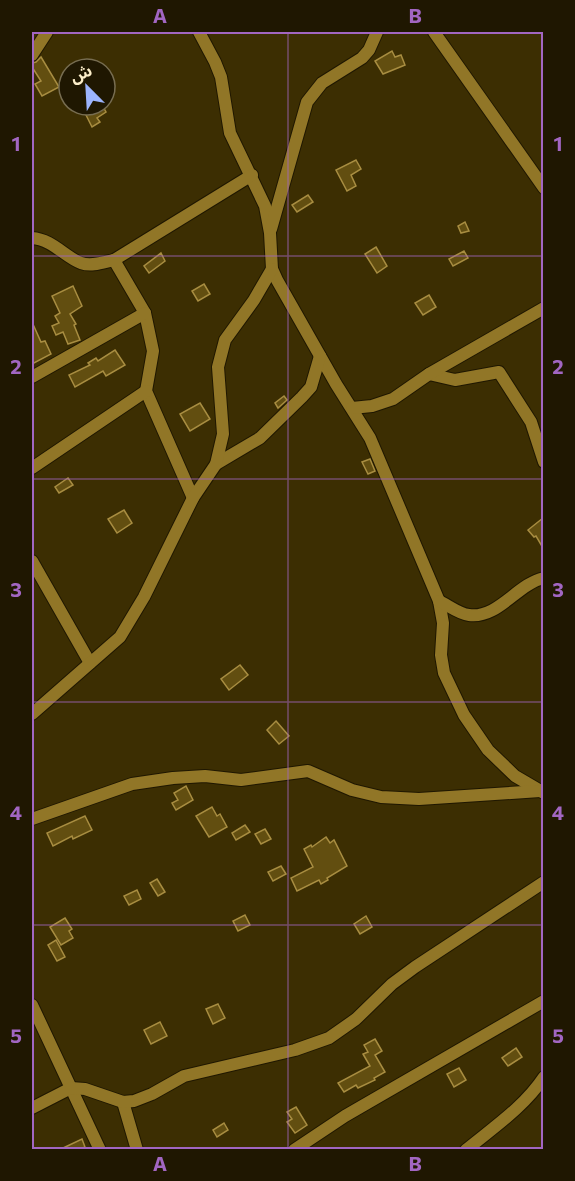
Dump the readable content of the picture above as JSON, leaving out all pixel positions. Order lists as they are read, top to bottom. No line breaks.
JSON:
{"north":"top left","grid":{"columns":["A","B"],"rows":["1","2","3","4","5"]}}
